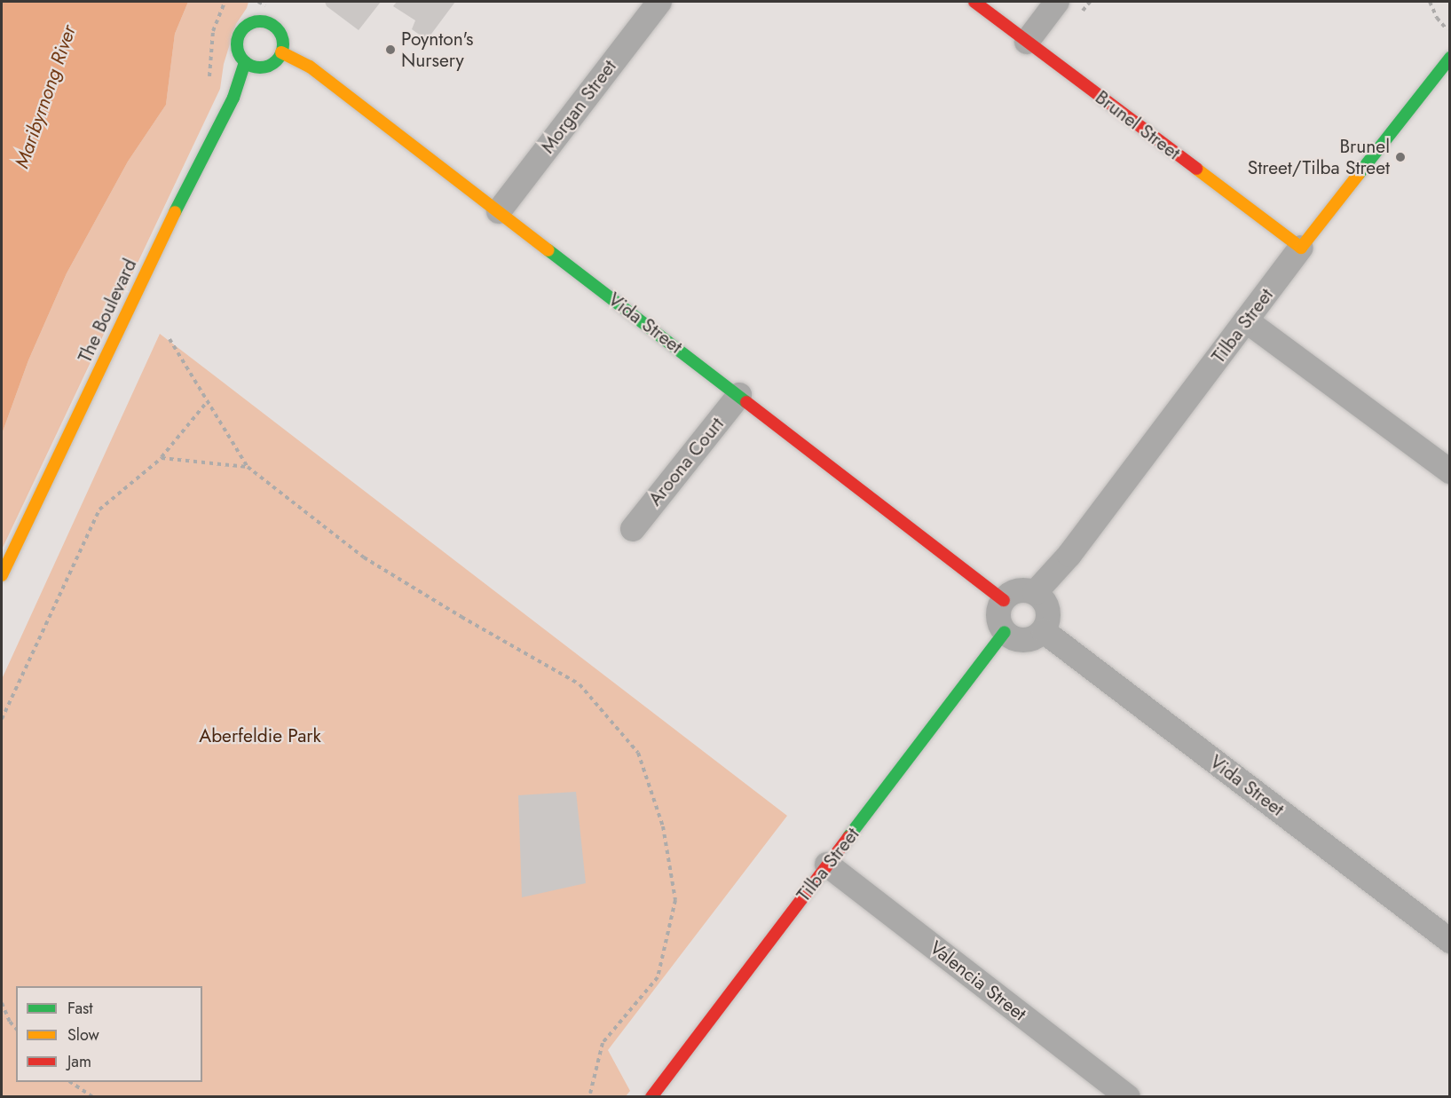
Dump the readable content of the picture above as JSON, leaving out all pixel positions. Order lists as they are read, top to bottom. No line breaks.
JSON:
{"streets":{"street":["Morgan Street","Brunel Street","The Boulevard","Vida Street","Tilba Street","Aroona Court","Valencia Street"]},"crossings":[["Morgan Street","Vida Street"],["Brunel Street","Tilba Street"],["The Boulevard","Vida Street"],["Vida Street","Tilba Street"],["Vida Street","Aroona Court"],["Tilba Street","Valencia Street"]],"water":["Maribyrnong River"],"parks":["Aberfeldie Park"],"places":["Poynton's Nursery","Brunel Street/Tilba Street"],"legend":["Fast","Slow","Jam"]}
